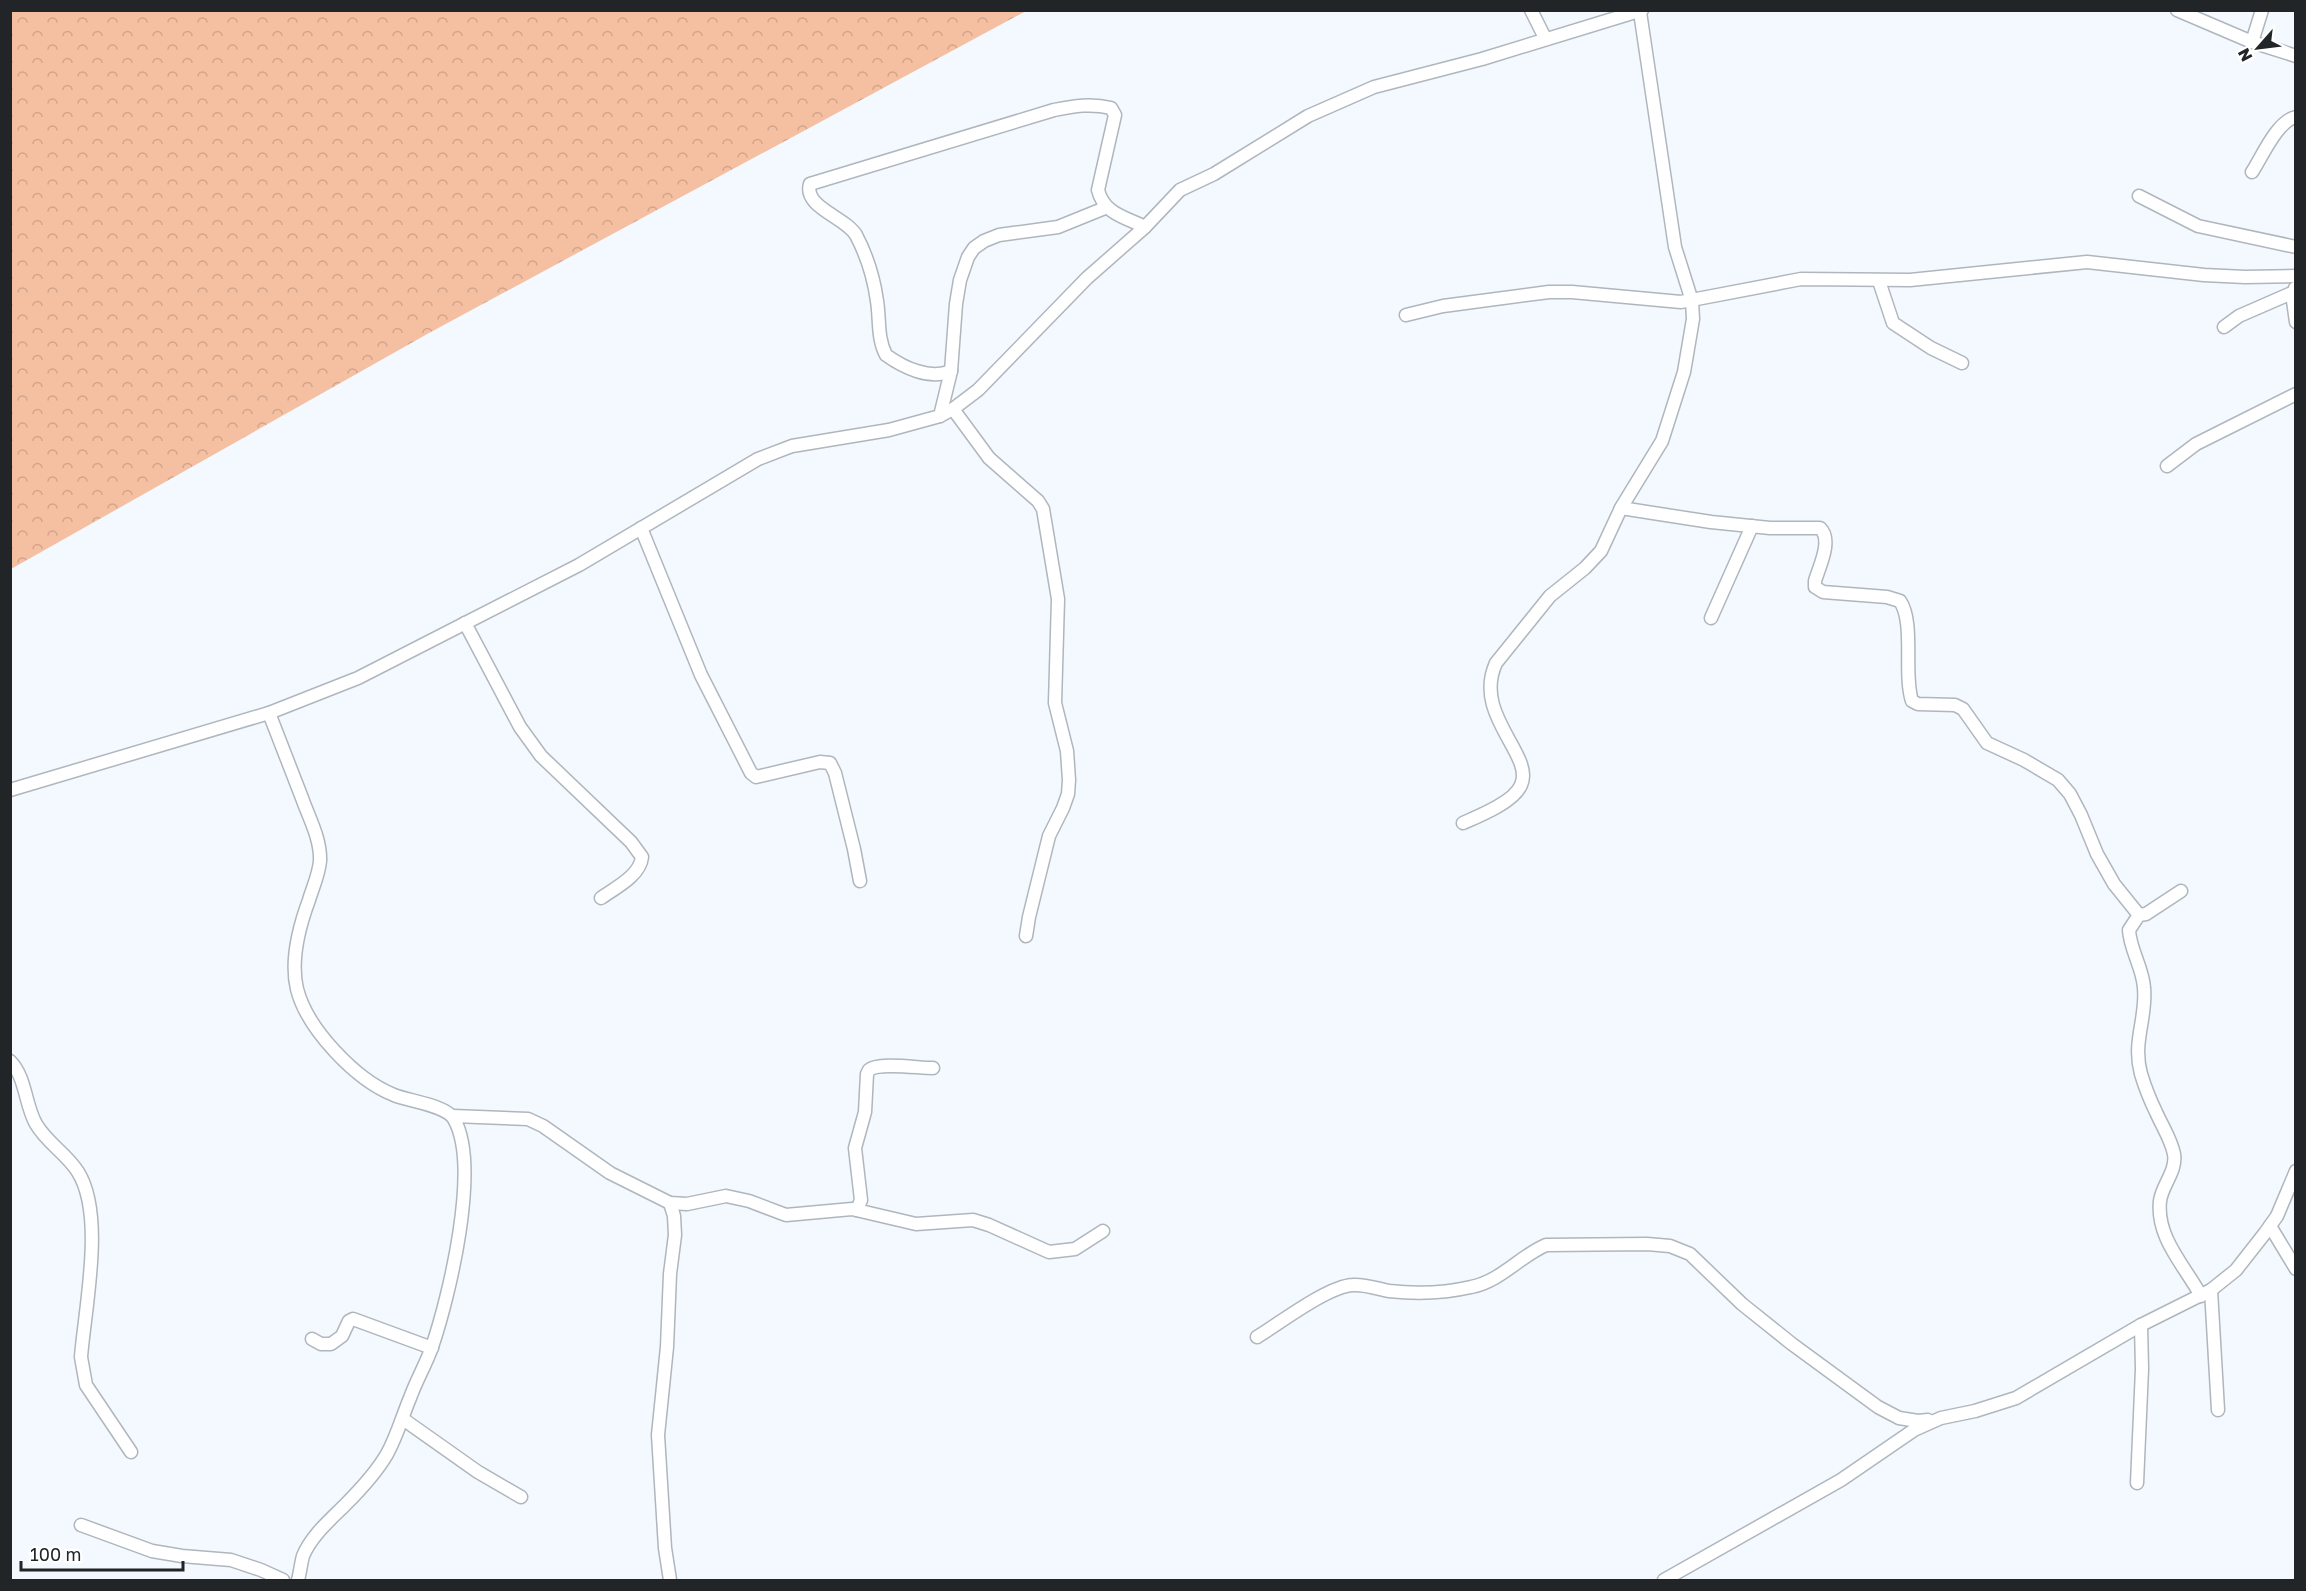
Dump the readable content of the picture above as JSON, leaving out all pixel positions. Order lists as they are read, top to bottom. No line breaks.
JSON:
{"scale_bar":"100 m","north":"bottom left"}
